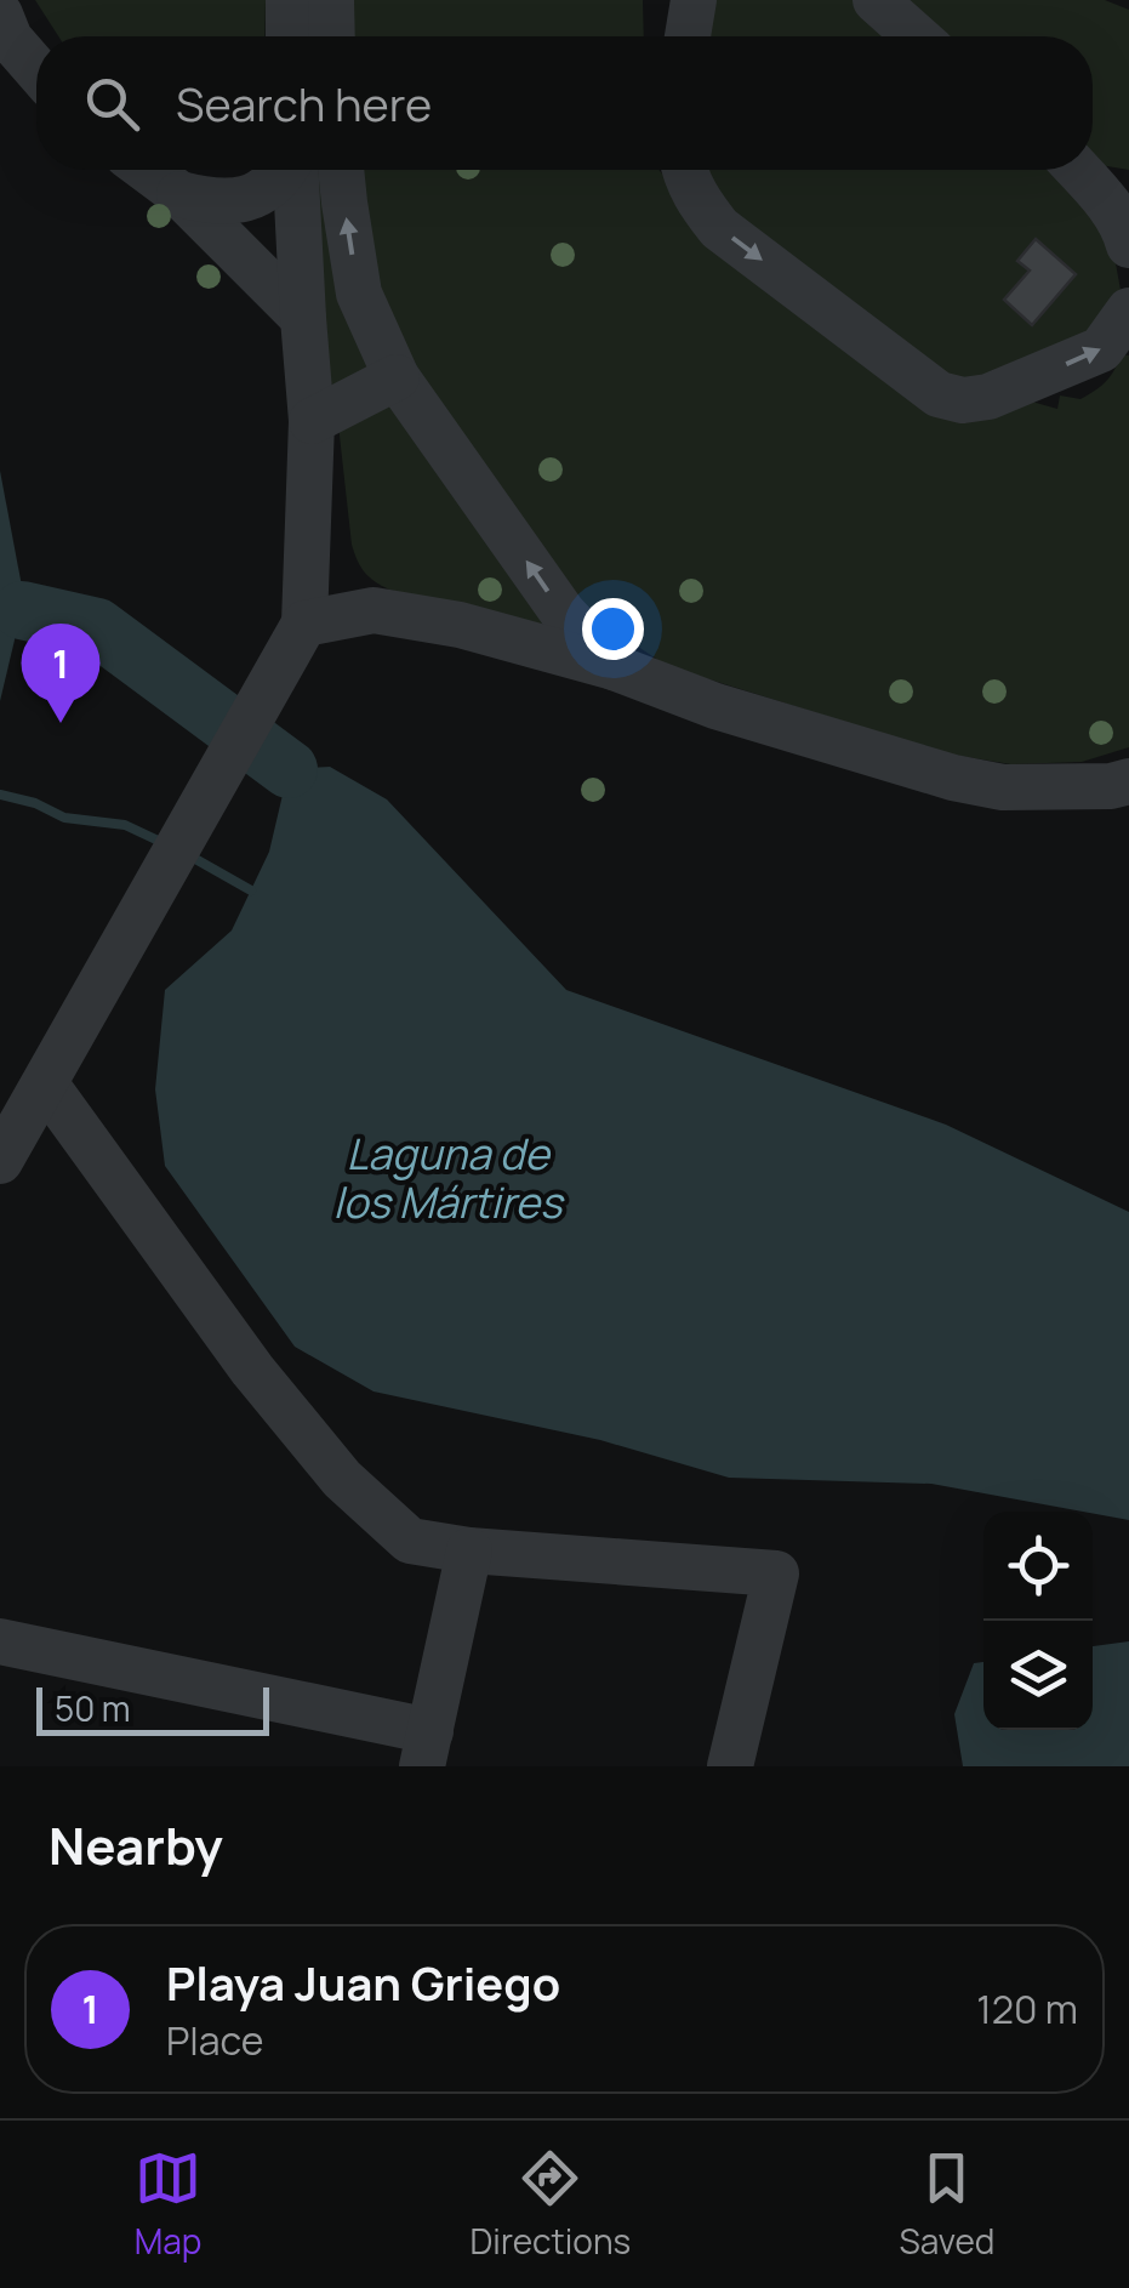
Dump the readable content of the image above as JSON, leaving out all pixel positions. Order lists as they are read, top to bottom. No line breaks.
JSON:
{"water":["Laguna de los Mártires"],"scale_bar":"50 m","page":{"search":"Search here","pins":"1","scale":"50 m","heading":"Nearby","list":[{"mark":"1","name":"Playa Juan Griego","note":"Place","value":"120 m"}],"nav":["Map","Directions","Saved"]}}
